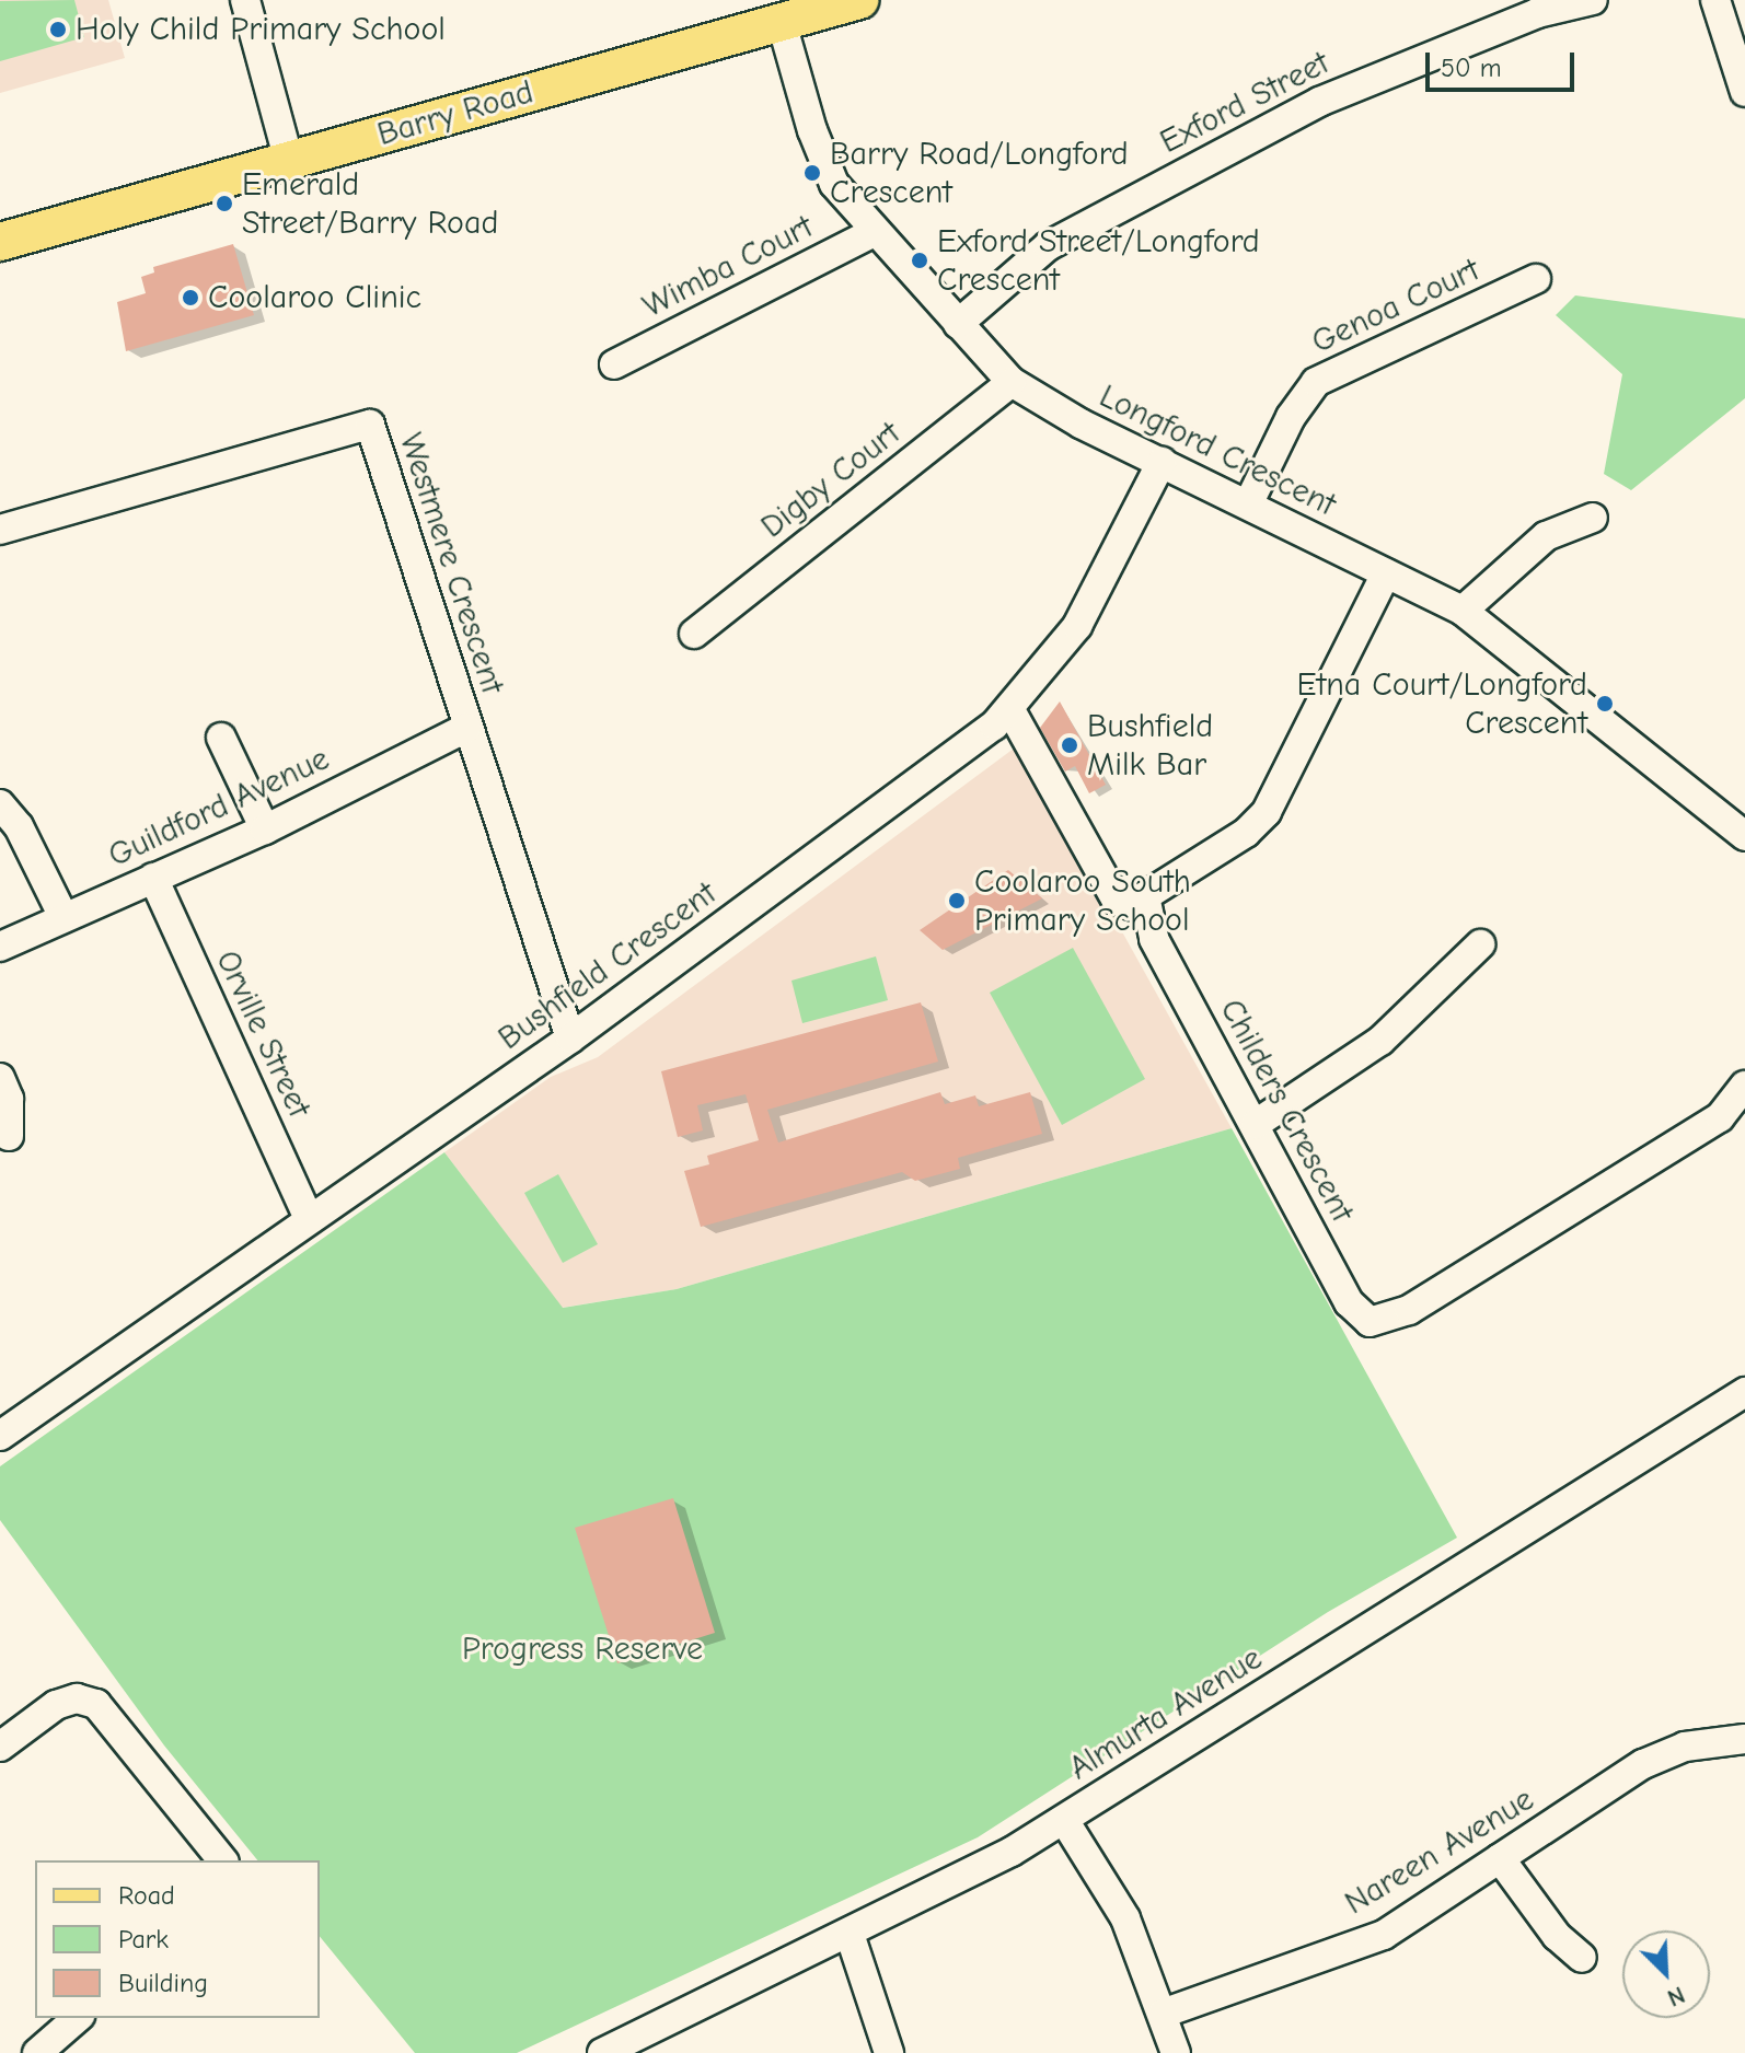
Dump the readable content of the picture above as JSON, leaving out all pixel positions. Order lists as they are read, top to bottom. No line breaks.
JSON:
{"streets":{"main road":["Barry Road"],"street":["Exford Street","Wimba Court","Genoa Court","Longford Crescent","Digby Court","Westmere Crescent","Guildford Avenue","Bushfield Crescent","Orville Street","Childers Crescent","Almurta Avenue","Nareen Avenue"]},"crossings":[["Exford Street","Longford Crescent"],["Barry Road","Longford Crescent"],["Wimba Court","Longford Crescent"],["Genoa Court","Longford Crescent"],["Longford Crescent","Digby Court"],["Longford Crescent","Bushfield Crescent"],["Westmere Crescent","Guildford Avenue"],["Westmere Crescent","Bushfield Crescent"],["Guildford Avenue","Orville Street"],["Bushfield Crescent","Orville Street"]],"parks":["Progress Reserve"],"places":["Holy Child Primary School","Barry Road/Longford Crescent","Emerald Street/Barry Road","Exford Street/Longford Crescent","Coolaroo Clinic","Etna Court/Longford Crescent","Bushfield Milk Bar","Coolaroo South Primary School"],"legend":["Road","Park","Building"],"scale_bar":"50 m","north":"bottom right"}
